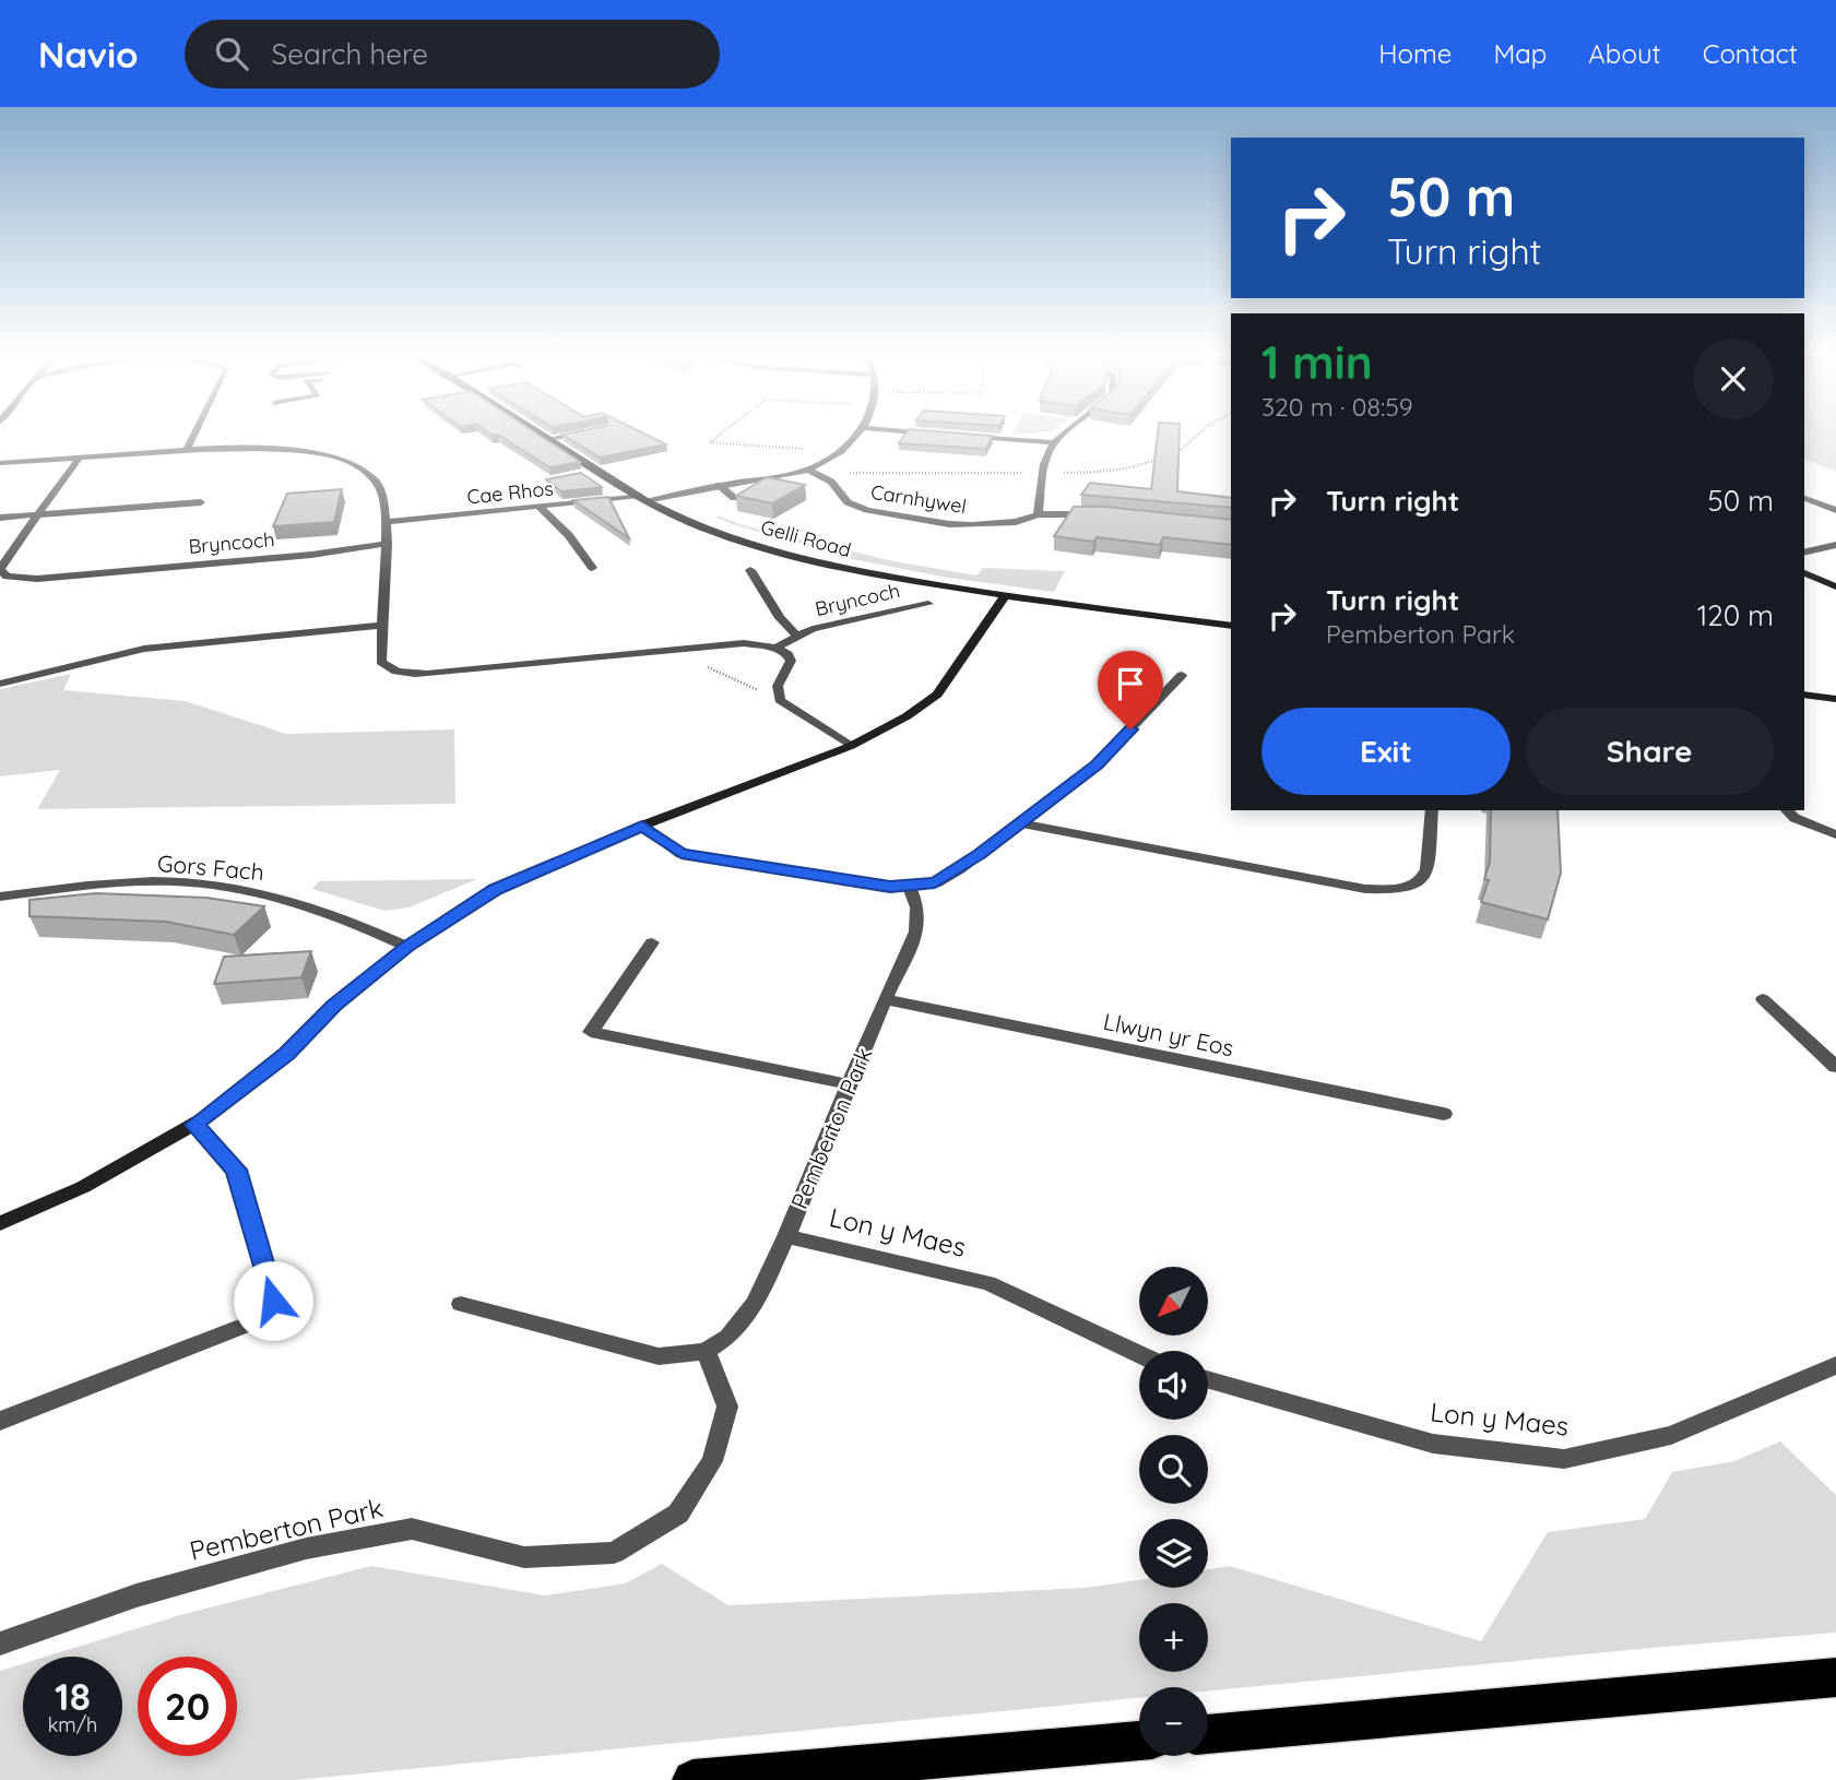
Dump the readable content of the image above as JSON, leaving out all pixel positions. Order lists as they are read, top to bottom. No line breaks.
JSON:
{"streets":{"main road":["Gelli Road"],"street":["Cae Rhos","Carnhywel","Bryncoch","Gors Fach","Llwyn yr Eos","Pemberton Park","Lon y Maes"]},"crossings":[["Cae Rhos","Carnhywel"],["Cae Rhos","Gelli Road"],["Llwyn yr Eos","Pemberton Park"],["Pemberton Park","Lon y Maes"]],"north":"bottom left","page":{"header":"Navio","search":"Search here","nav":["Home","Map","About","Contact"],"turn":["50 m","Turn right"],"heading":["1 min","320 m · 08:59"],"list":[{"name":"Turn right","value":"50 m"},{"name":"Turn right","note":"Pemberton Park","value":"120 m"}],"buttons":["Exit","Share"],"map_buttons":["+","−"],"speed":"18 km/h","limit":"20"}}
